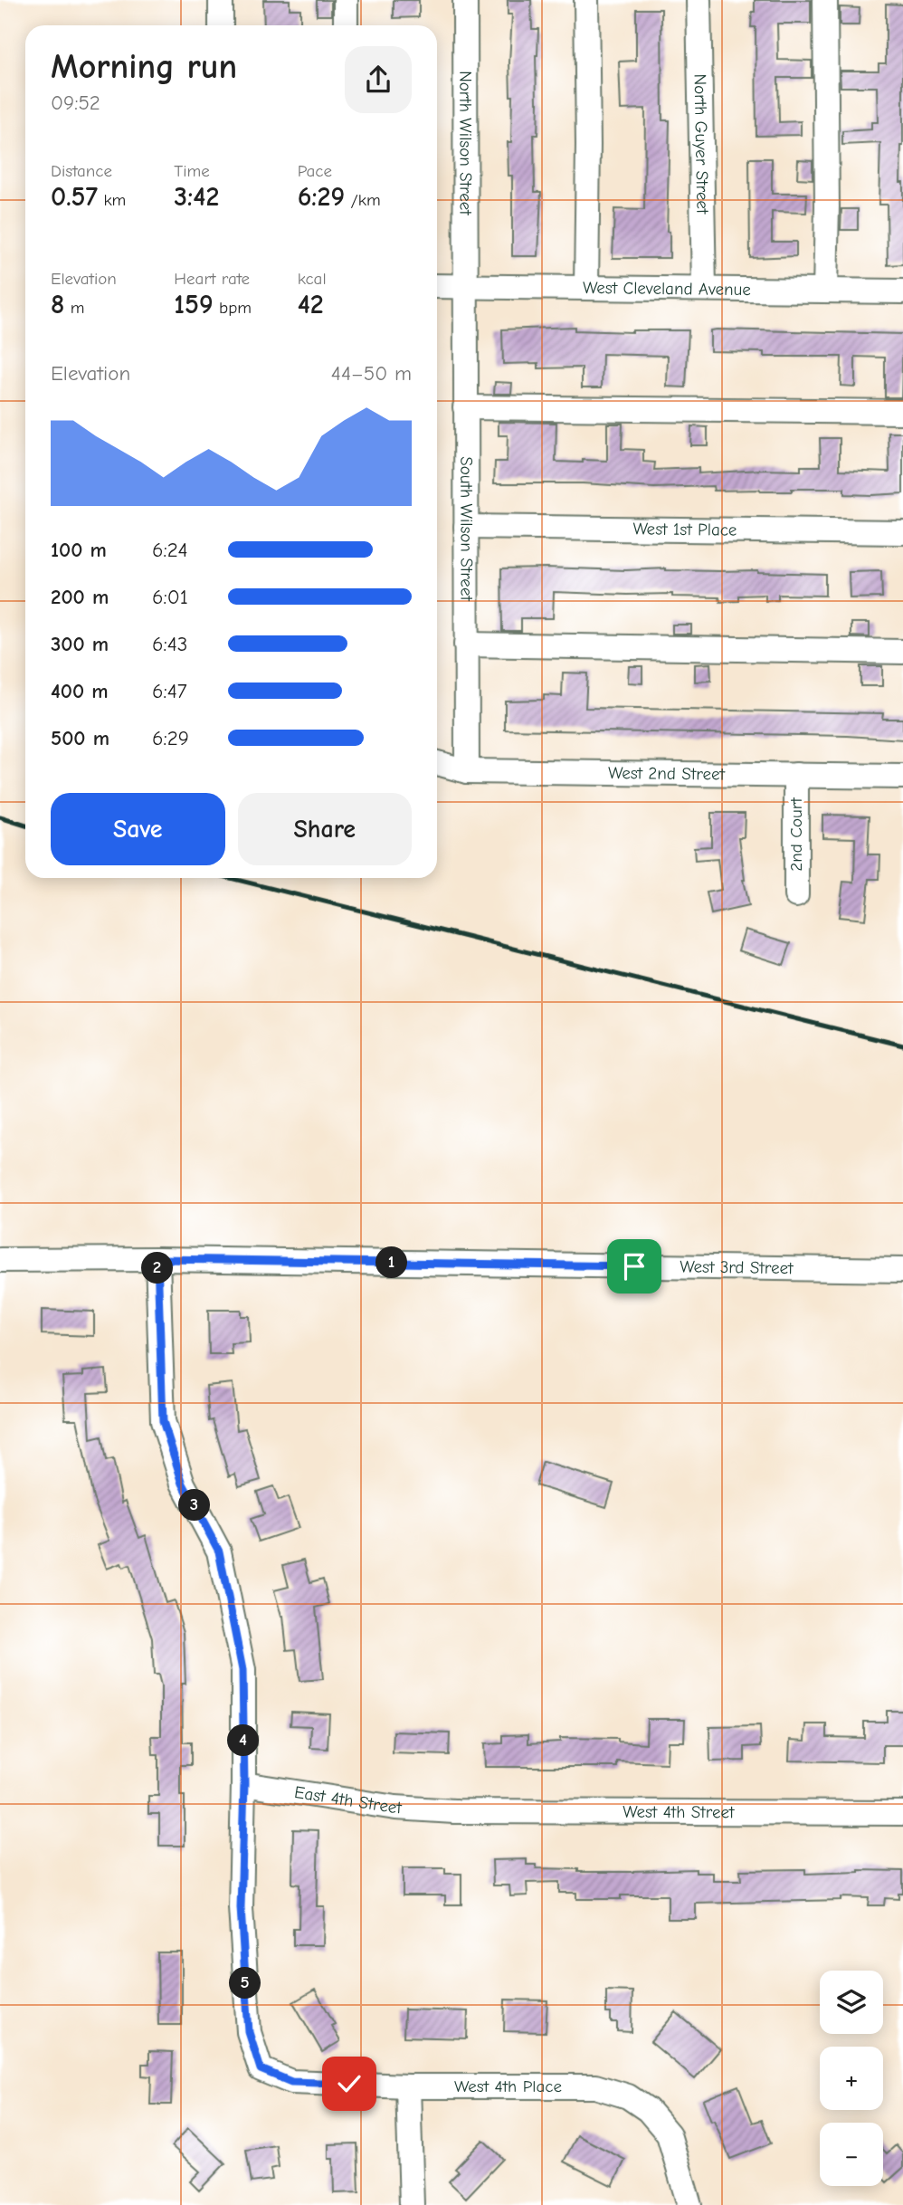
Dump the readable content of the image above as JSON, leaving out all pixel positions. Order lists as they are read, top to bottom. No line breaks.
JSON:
{"streets":{"street":["North Wilson Street","North Guyer Street","West Cleveland Avenue","South Wilson Street","West 1st Place","West 2nd Street","2nd Court","West 3rd Street","East 4th Street","West 4th Street","West 4th Place"]},"crossings":[["North Wilson Street","West Cleveland Avenue"],["North Wilson Street","South Wilson Street"],["North Guyer Street","West Cleveland Avenue"],["West Cleveland Avenue","South Wilson Street"],["South Wilson Street","West 1st Place"],["South Wilson Street","West 2nd Street"],["West 2nd Street","2nd Court"],["East 4th Street","West 4th Street"],["East 4th Street","West 4th Place"]],"page":{"heading":["Morning run","09:52"],"stats":[["Distance","0.57 km"],["Time","3:42"],["Pace","6:29 /km"],["Elevation","8 m"],["Heart rate","159 bpm"],["kcal","42"]],"chart":["Elevation","44–50 m"],"list":[{"name":"100 m","note":"6:24"},{"name":"200 m","note":"6:01"},{"name":"300 m","note":"6:43"},{"name":"400 m","note":"6:47"},{"name":"500 m","note":"6:29"}],"buttons":["Save","Share"],"pins":["1","2","3","4","5"],"map_buttons":["+","−"]}}
